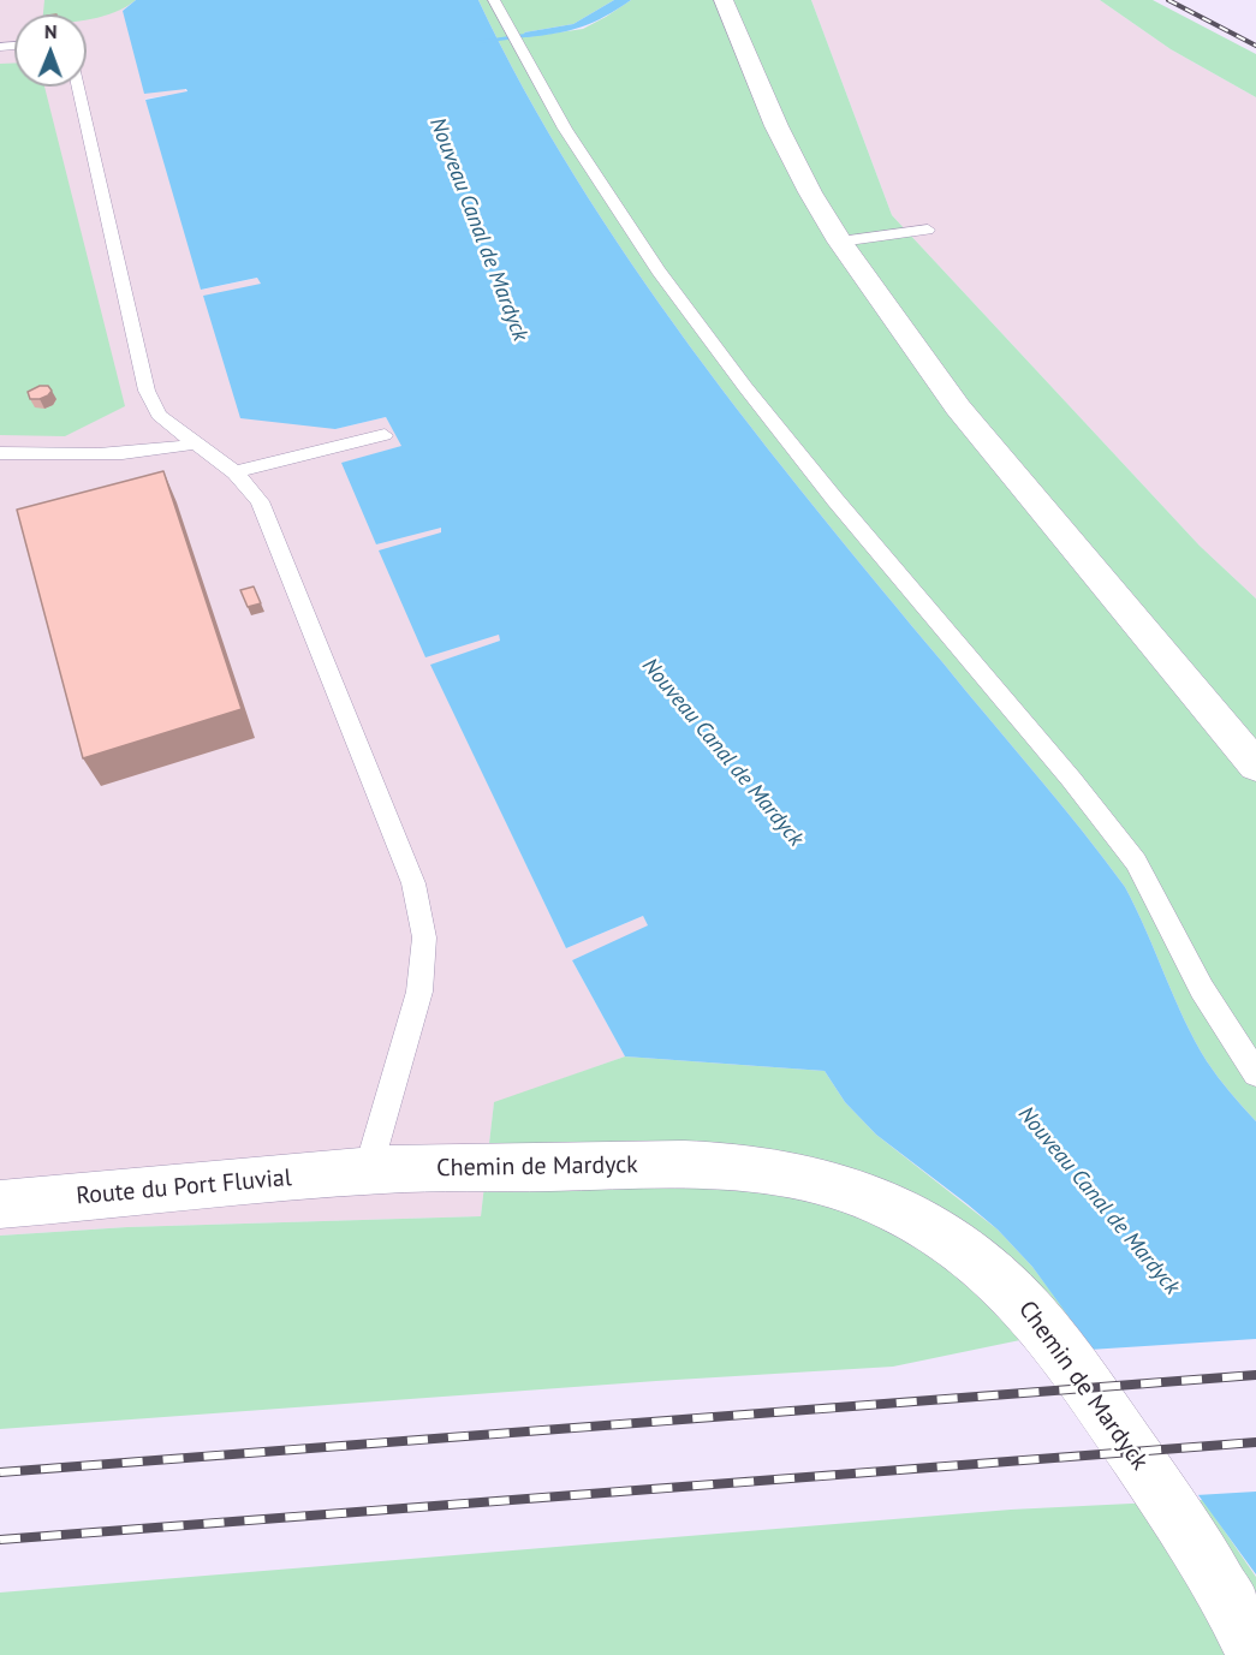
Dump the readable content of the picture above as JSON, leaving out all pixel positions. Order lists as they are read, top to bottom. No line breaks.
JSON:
{"streets":{"street":["Chemin de Mardyck","Route du Port Fluvial"]},"crossings":[["Chemin de Mardyck","Route du Port Fluvial"]],"water":["Nouveau Canal de Mardyck"],"north":"top"}
